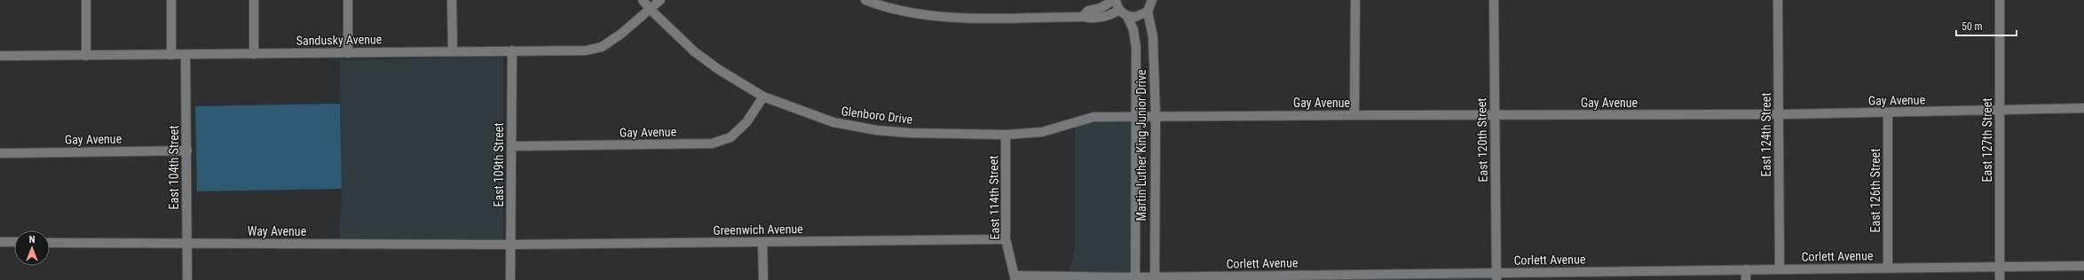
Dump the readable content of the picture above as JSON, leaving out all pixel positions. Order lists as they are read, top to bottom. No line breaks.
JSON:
{"streets":{"street":["Sandusky Avenue","Gay Avenue","Glenboro Drive","East 124th Street","East 120th Street","East 127th Street","Martin Luther King Junior Drive","East 109th Street","East 104th Street","East 126th Street","East 114th Street","Greenwich Avenue","Way Avenue","Corlett Avenue"]},"crossings":[["Sandusky Avenue","Glenboro Drive"],["Sandusky Avenue","East 109th Street"],["Sandusky Avenue","East 104th Street"],["Gay Avenue","Glenboro Drive"],["Gay Avenue","East 124th Street"],["Gay Avenue","East 120th Street"],["Gay Avenue","East 127th Street"],["Gay Avenue","Martin Luther King Junior Drive"],["Gay Avenue","East 109th Street"],["Gay Avenue","East 104th Street"],["Gay Avenue","East 126th Street"],["Glenboro Drive","Martin Luther King Junior Drive"],["Glenboro Drive","East 114th Street"],["East 124th Street","Corlett Avenue"],["East 120th Street","Corlett Avenue"],["East 127th Street","Corlett Avenue"],["Martin Luther King Junior Drive","Corlett Avenue"],["East 109th Street","Greenwich Avenue"],["East 109th Street","Way Avenue"],["East 104th Street","Way Avenue"],["East 126th Street","Corlett Avenue"],["East 114th Street","Greenwich Avenue"],["East 114th Street","Corlett Avenue"],["Greenwich Avenue","Way Avenue"]],"scale_bar":"50 m","north":"top"}
